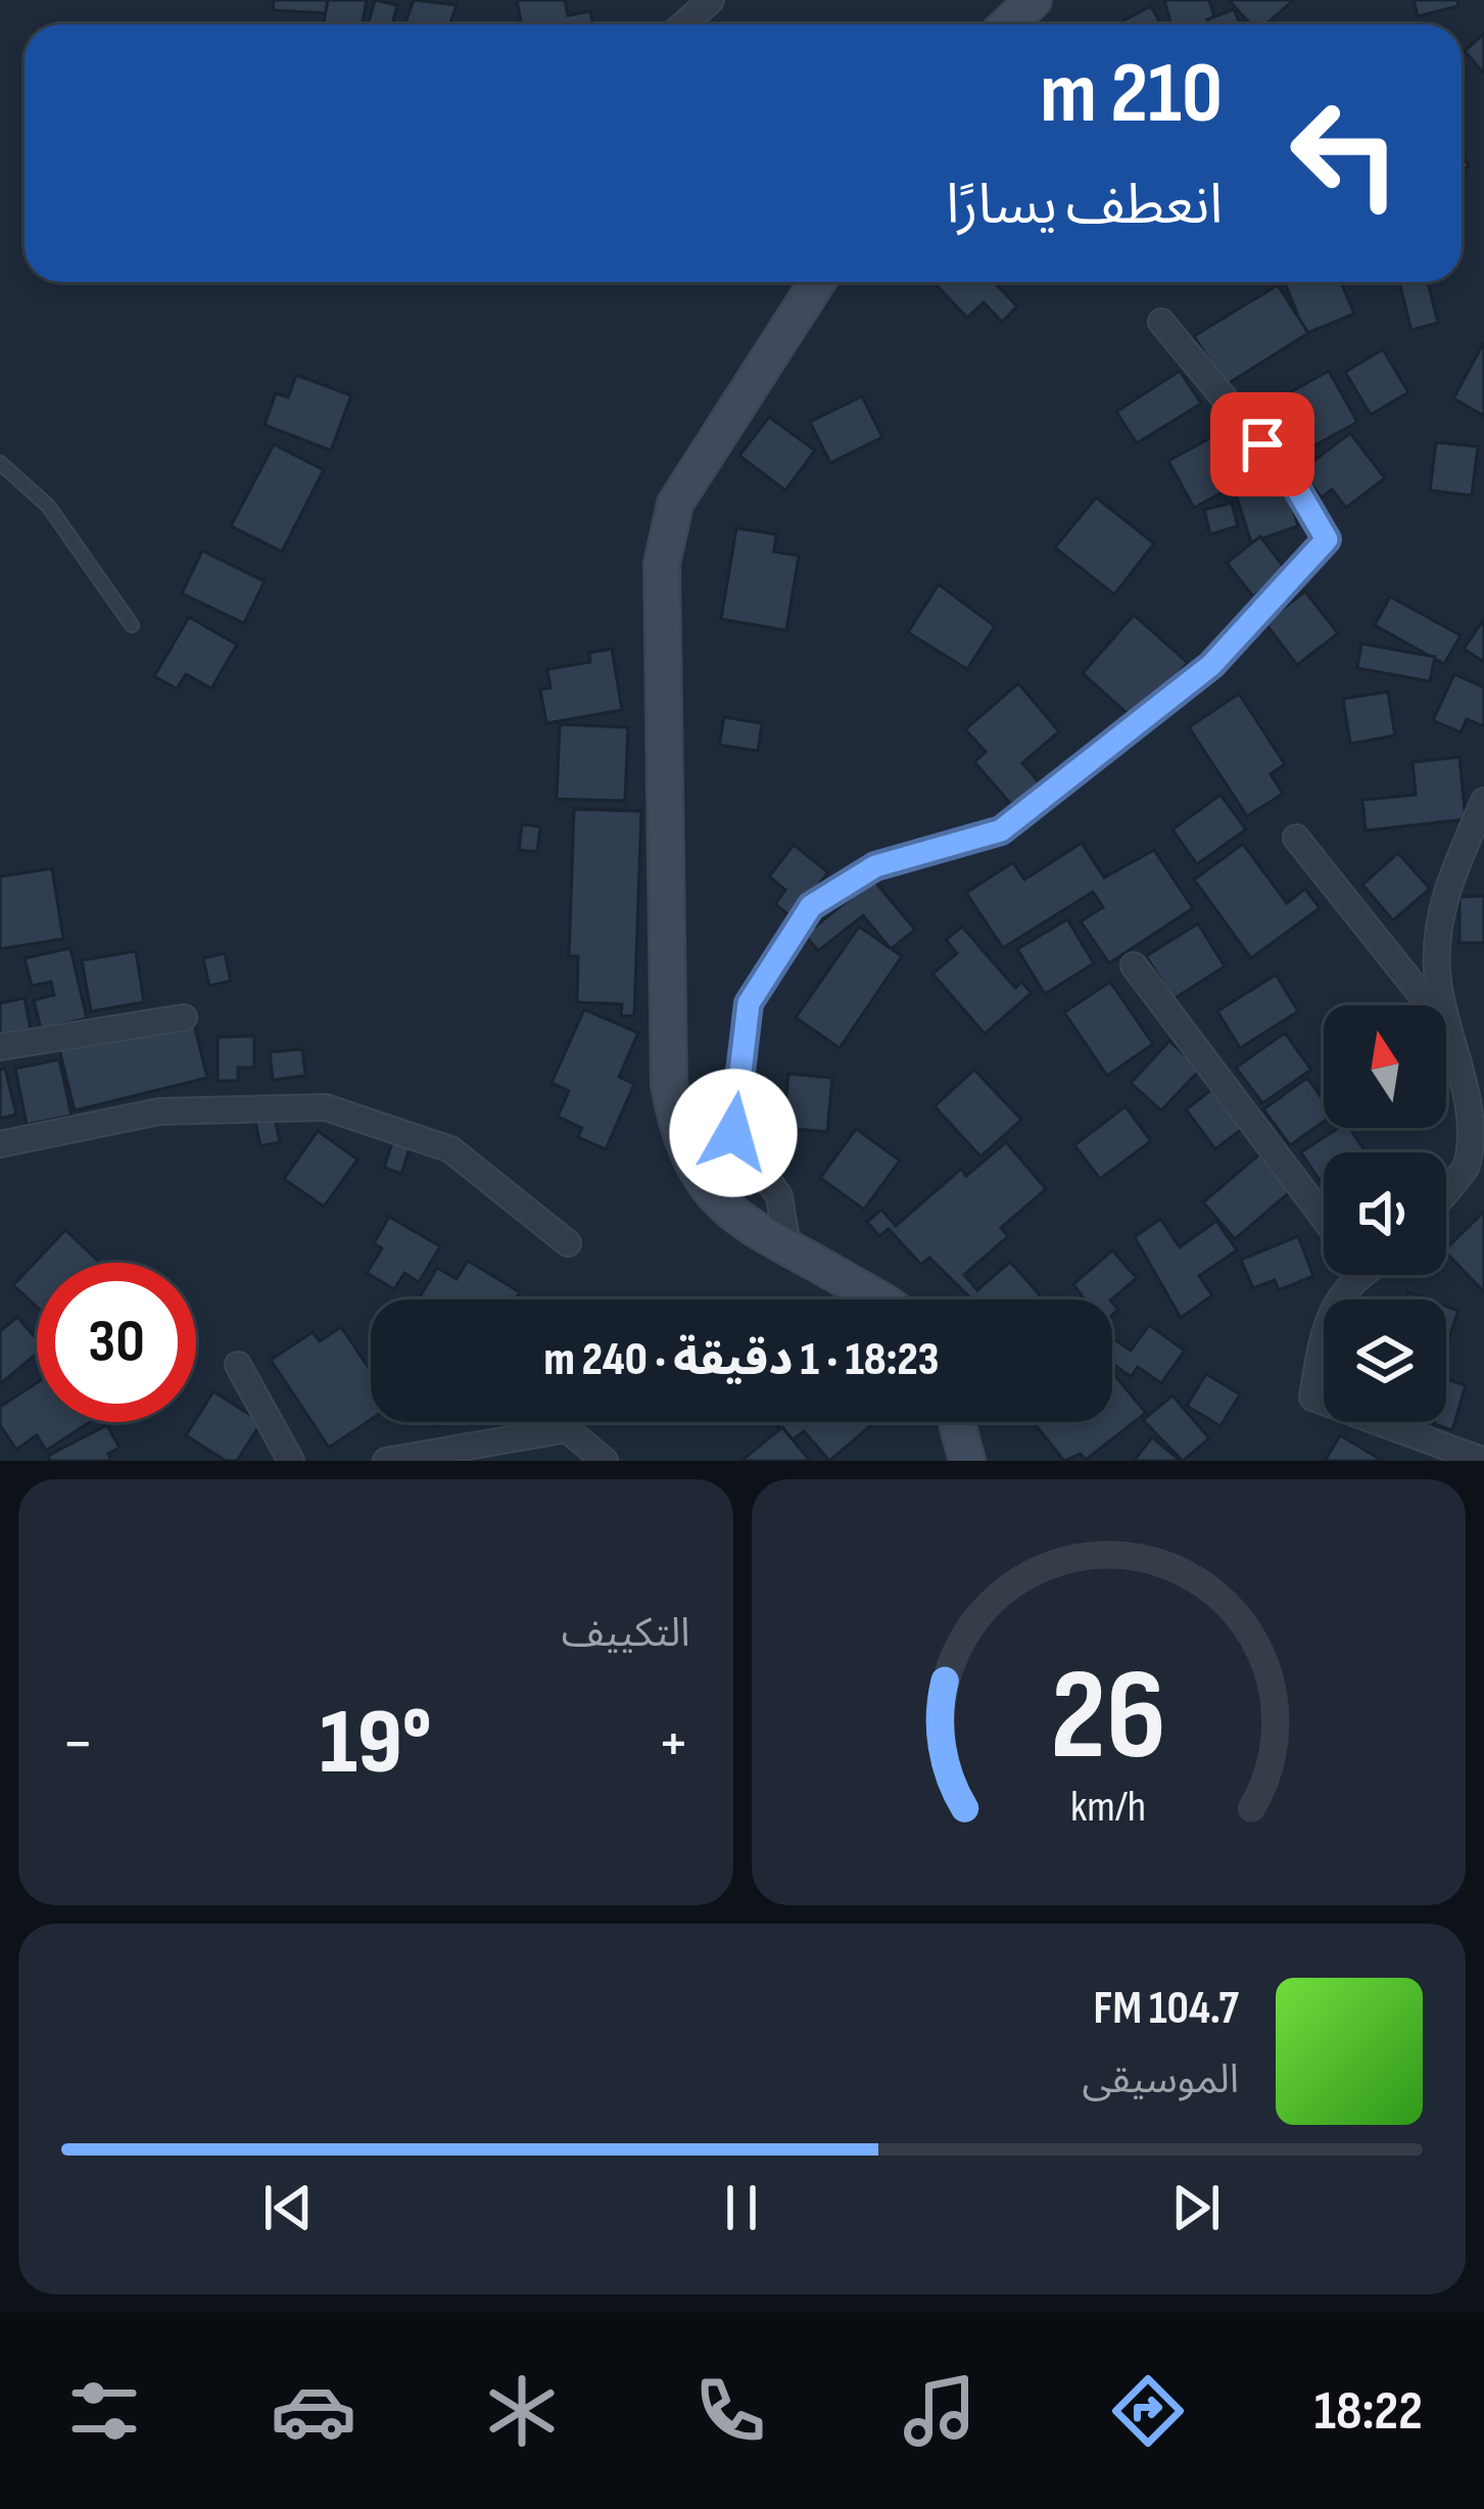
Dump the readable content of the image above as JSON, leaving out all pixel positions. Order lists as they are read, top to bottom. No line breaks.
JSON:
{"north":"top","page":{"turn":["210 m","انعطف يسارًا"],"limit":"30","trip":"18:23 · 1 دقيقة · 240 m","tile":"التكييف","heat":["−","19°","+"],"song":["104.7 FM","الموسيقى"],"tabs":"18:22","gauge":["26","km/h"]}}
